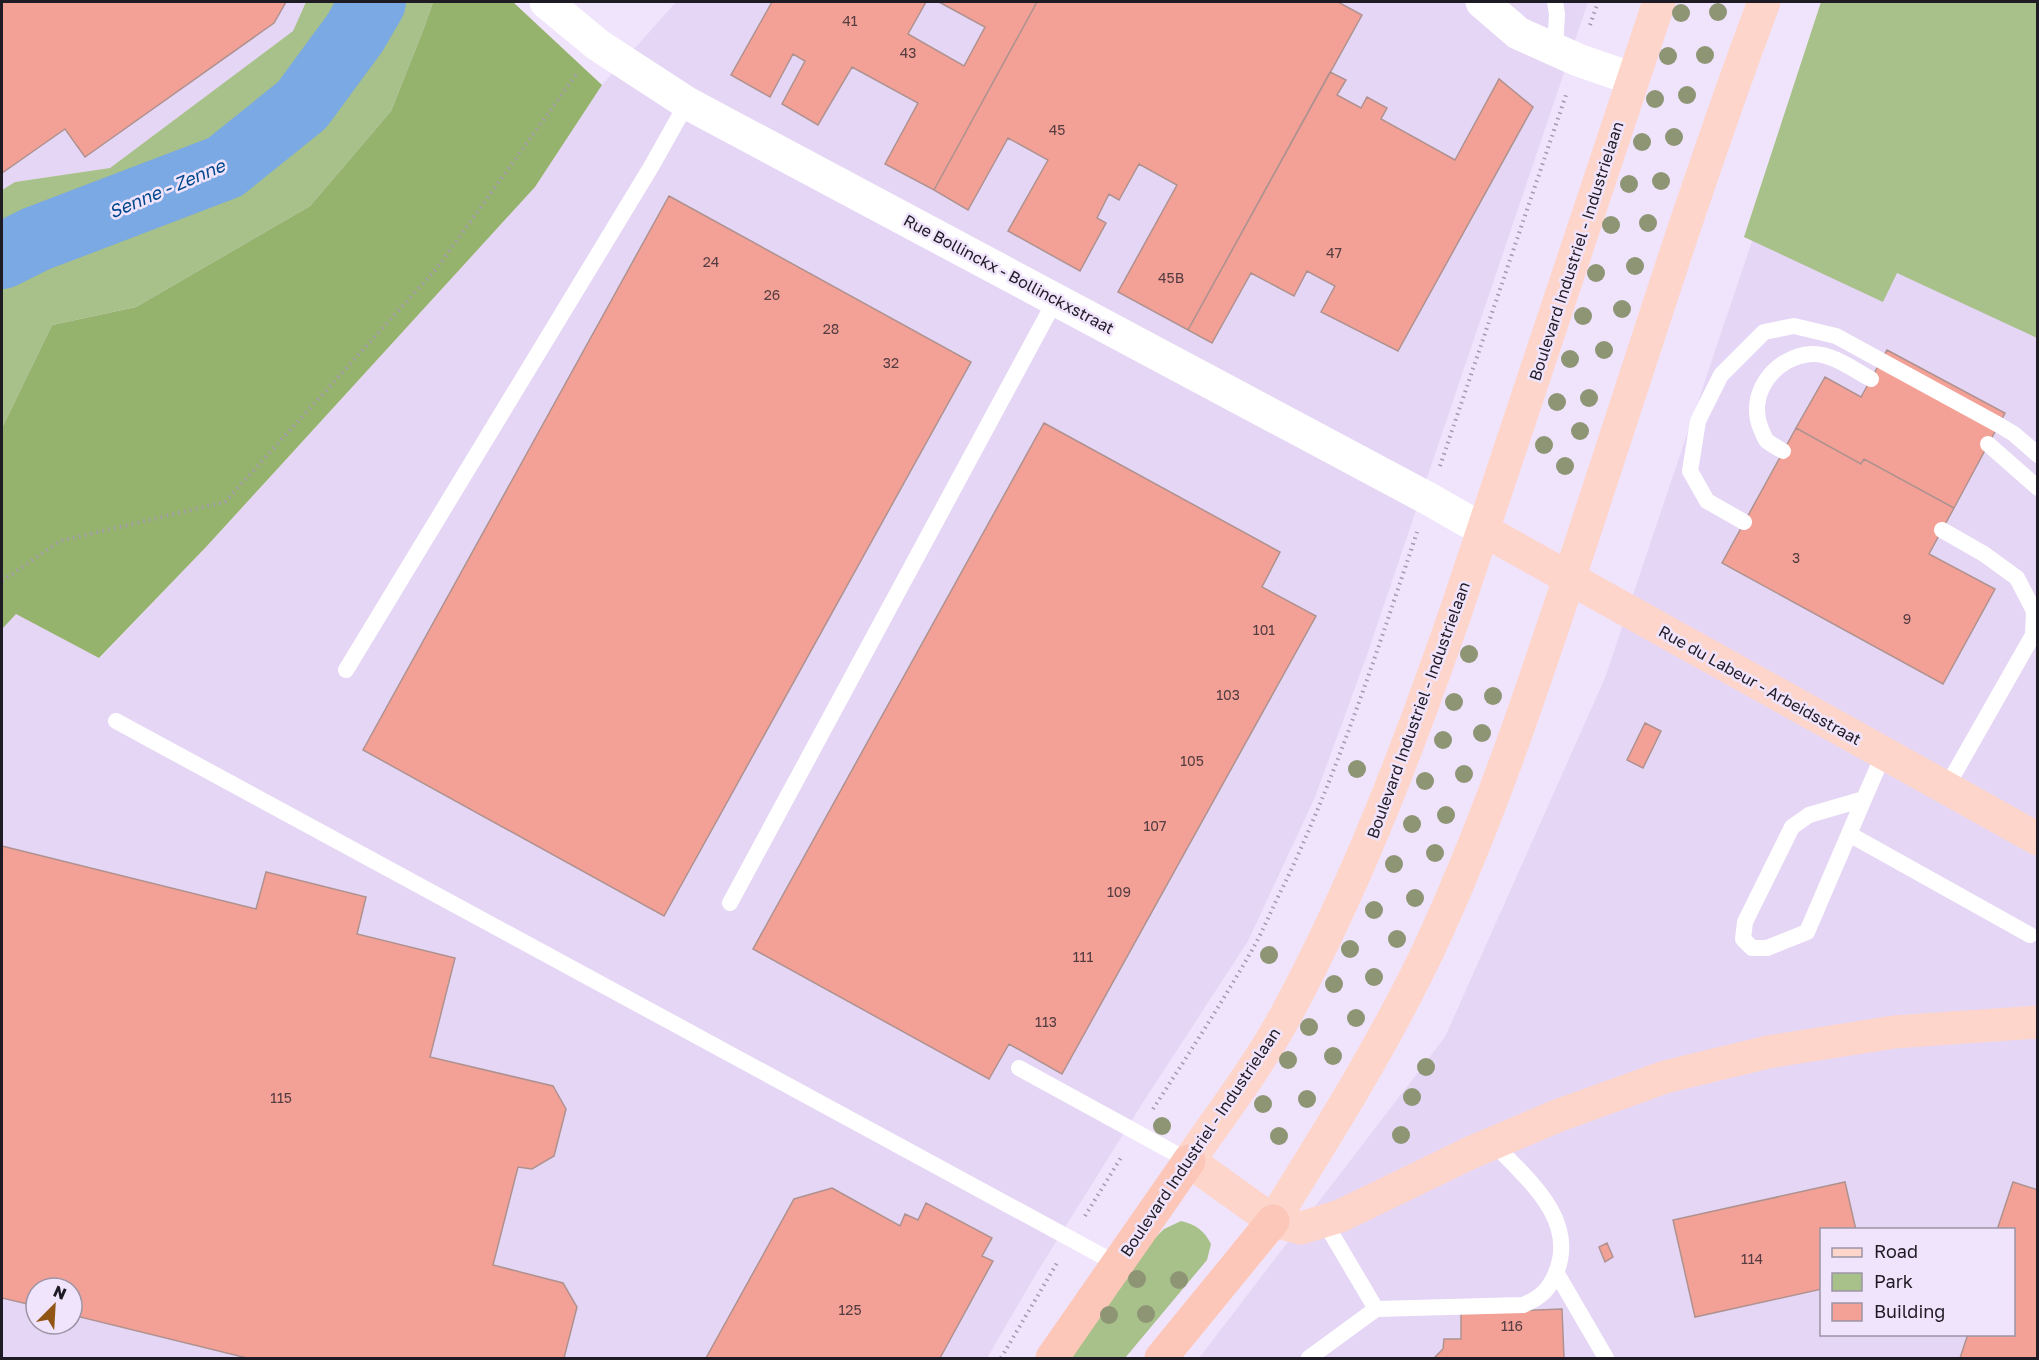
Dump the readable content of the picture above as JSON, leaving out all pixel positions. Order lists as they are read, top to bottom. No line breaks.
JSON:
{"streets":{"highway":["Boulevard Industriel - Industrielaan"],"main road":["Rue du Labeur - Arbeidsstraat"],"street":["Rue Bollinckx - Bollinckxstraat"]},"crossings":[["Boulevard Industriel - Industrielaan","Rue Bollinckx - Bollinckxstraat"],["Boulevard Industriel - Industrielaan","Rue du Labeur - Arbeidsstraat"],["Rue Bollinckx - Bollinckxstraat","Rue du Labeur - Arbeidsstraat"]],"water":["Senne - Zenne"],"house_numbers":["41","43","45","47","24","45B","26","28","32","3","9","101","103","105","107","109","111","113","115","114","125","116"],"legend":["Road","Park","Building"],"north":"top right"}
